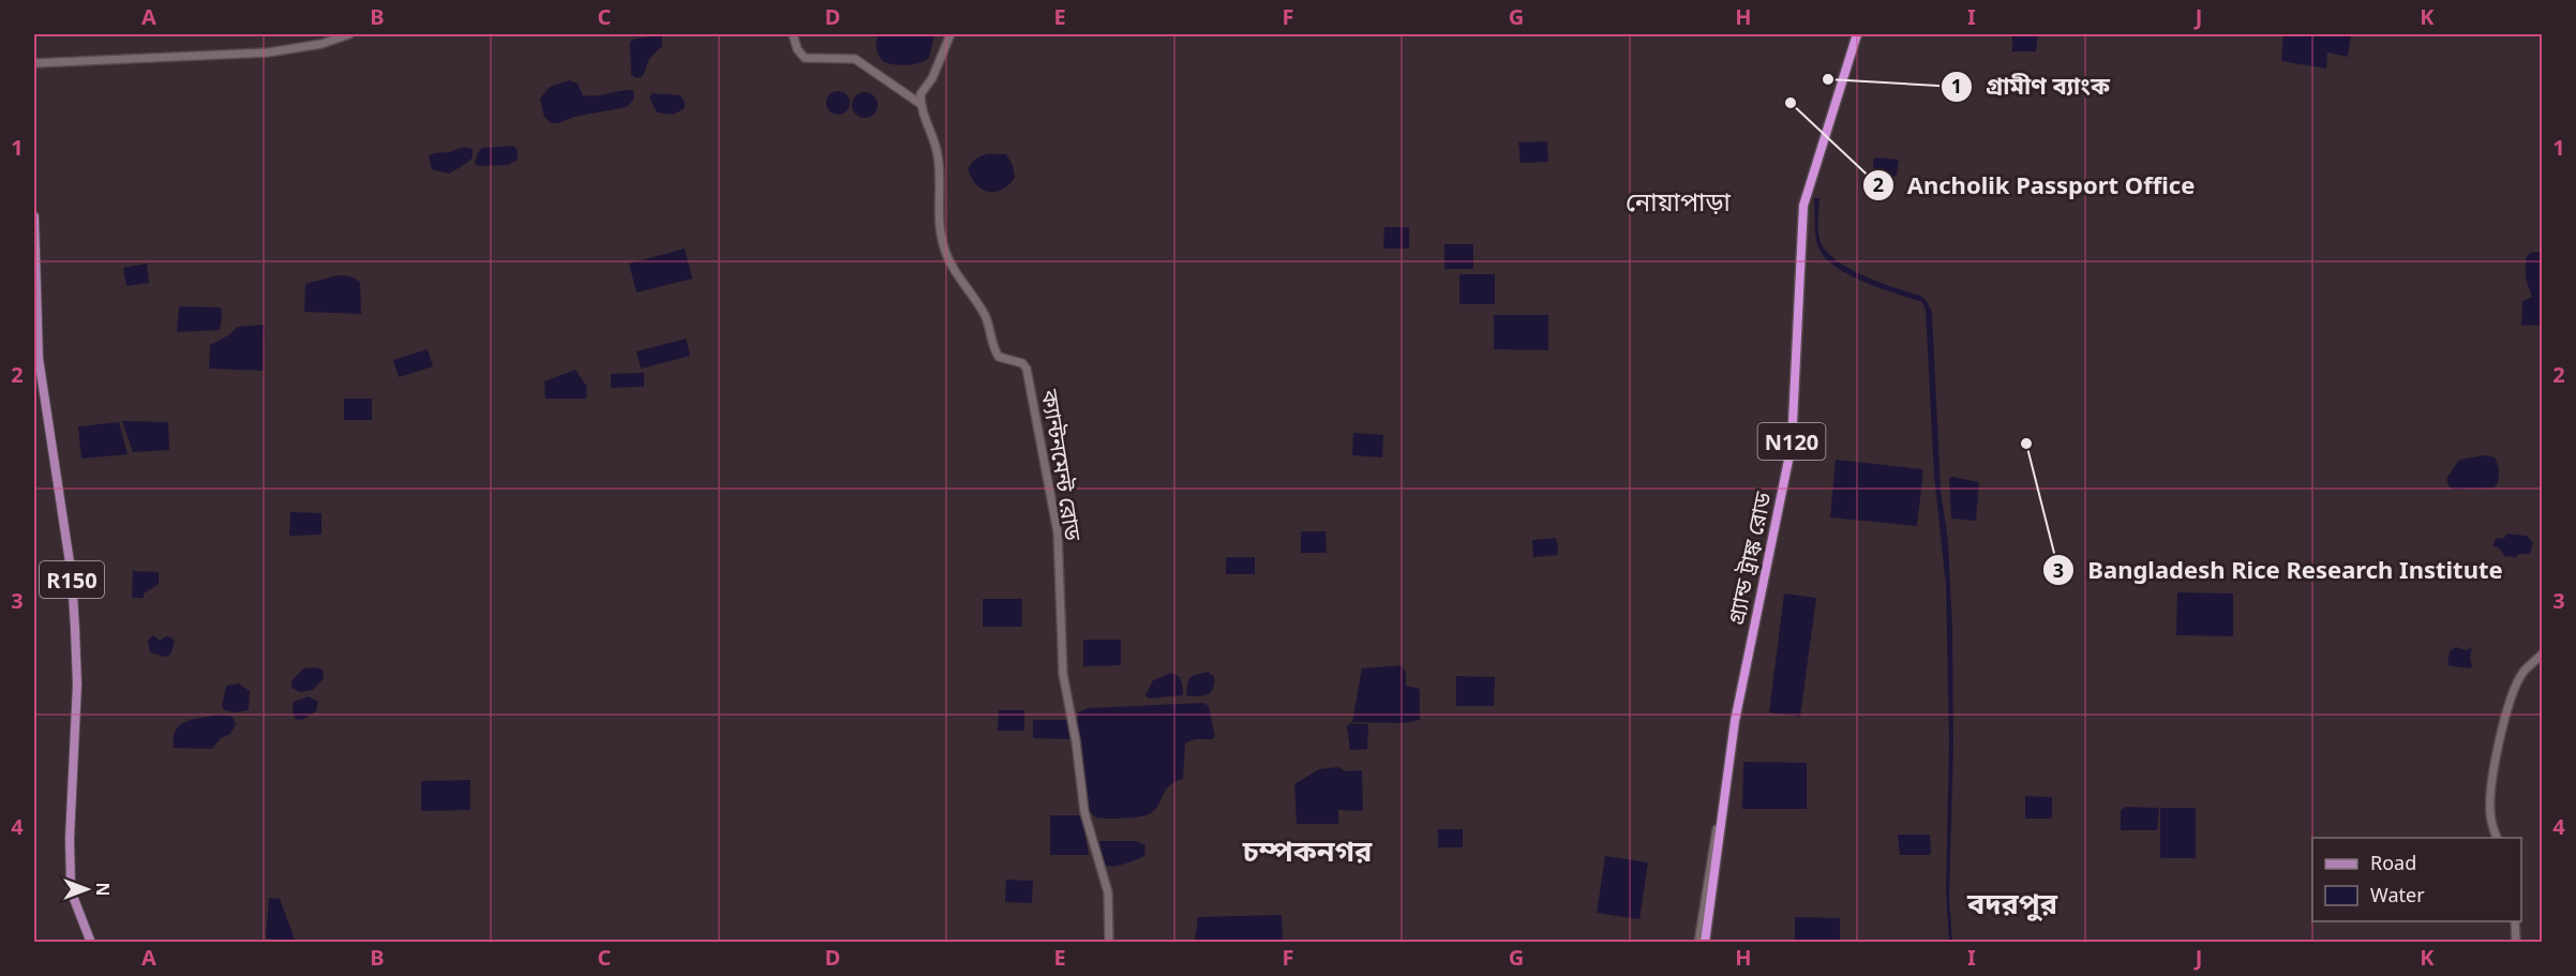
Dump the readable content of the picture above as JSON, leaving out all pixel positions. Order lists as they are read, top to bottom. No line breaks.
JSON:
{"streets":{"highway":["N120","গ্র্যান্ড ট্রাঙ্ক রোড"],"main road":["ক্যান্টনমেন্ট রোড","R150"]},"districts":["নোয়াপাড়া","চম্পকনগর","বদরপুর"],"places":["গ্রামীণ ব্যাংক","Ancholik Passport Office","Bangladesh Rice Research Institute"],"legend":["Road","Water"],"north":"right","grid":{"columns":["A","B","C","D","E","F","G","H","I","J","K"],"rows":["1","2","3","4"]}}
